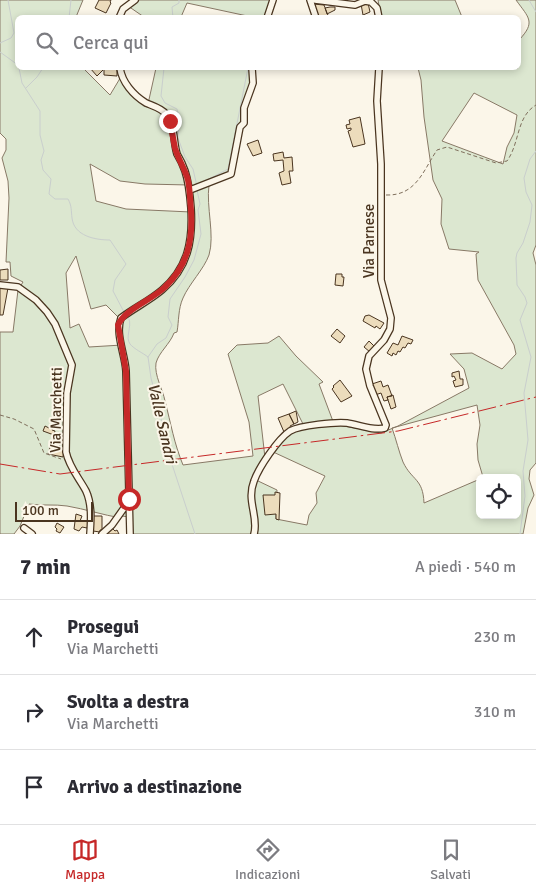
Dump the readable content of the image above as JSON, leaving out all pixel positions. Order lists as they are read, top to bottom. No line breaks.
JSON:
{"streets":{"street":["Via Parnese","Via Marchetti"]},"water":["Valle Sandri"],"scale_bar":"100 m","page":{"search":"Cerca qui","scale":"100 m","heading":["7 min","A piedi · 540 m"],"list":[["Prosegui","Via Marchetti","230 m"],["Svolta a destra","Via Marchetti","310 m"],"Arrivo a destinazione"],"nav":["Mappa","Indicazioni","Salvati"]}}
